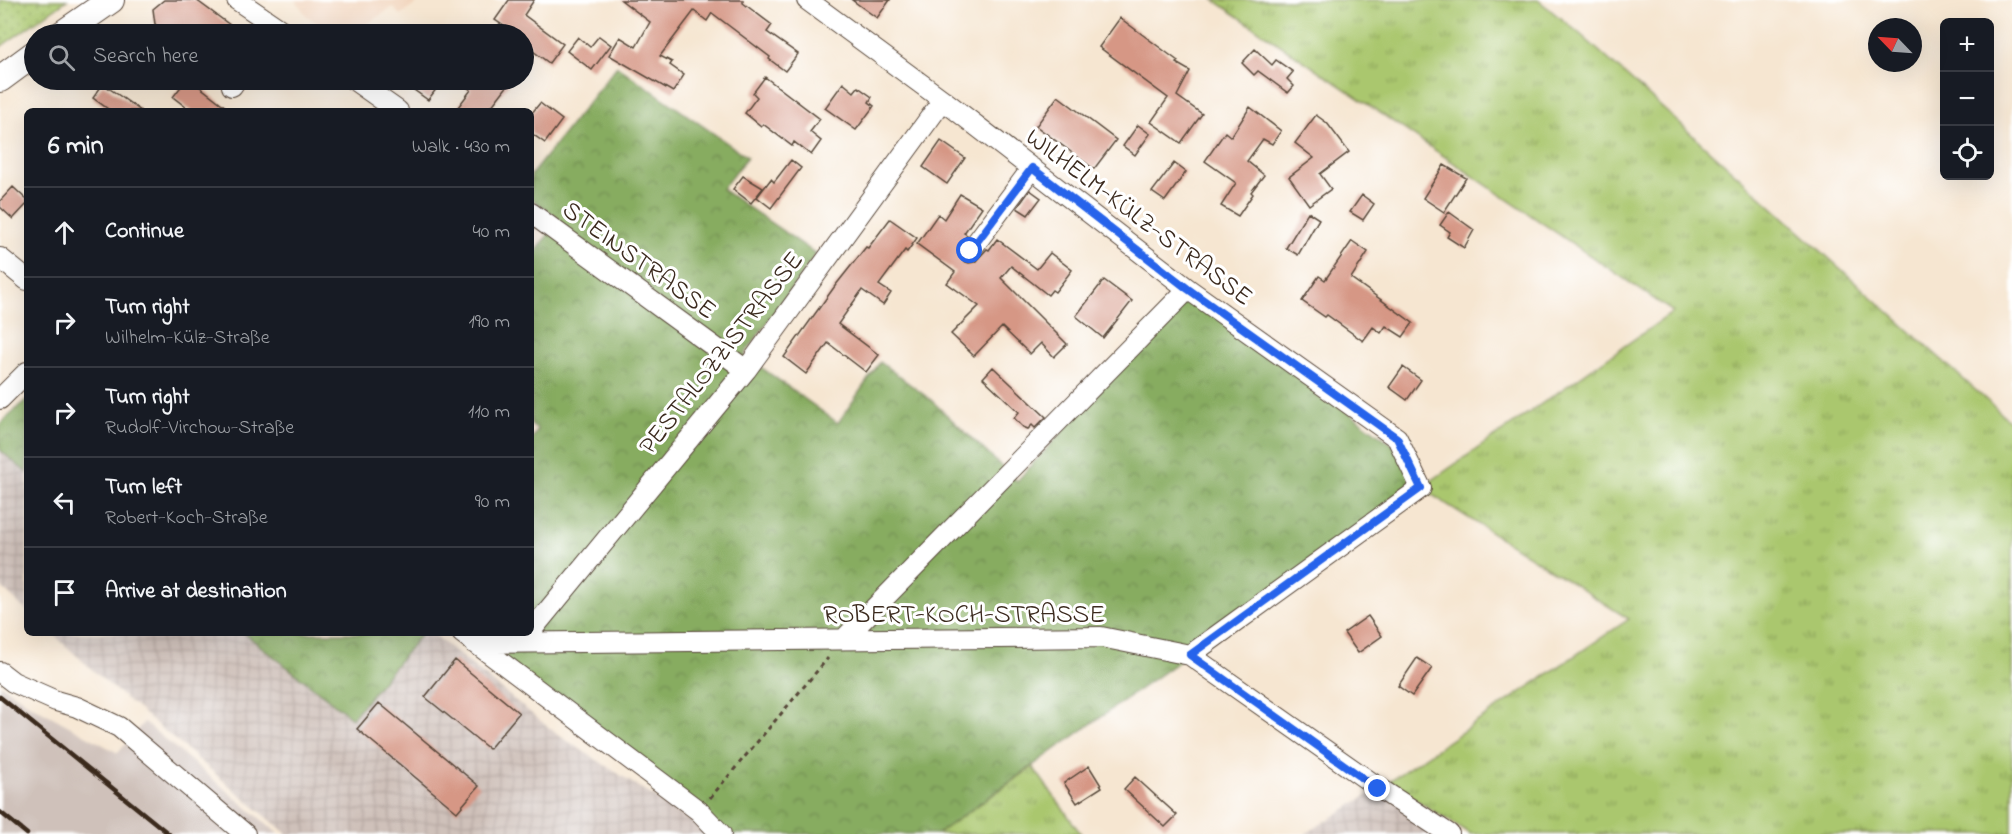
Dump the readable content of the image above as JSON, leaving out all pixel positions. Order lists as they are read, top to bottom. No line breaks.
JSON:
{"streets":{"street":["WILHELM-KÜLZ-STRASSE","STEINSTRASSE","PESTALOZZISTRASSE","ROBERT-KOCH-STRASSE"]},"crossings":[["WILHELM-KÜLZ-STRASSE","PESTALOZZISTRASSE"],["WILHELM-KÜLZ-STRASSE","ROBERT-KOCH-STRASSE"],["STEINSTRASSE","PESTALOZZISTRASSE"]],"north":"top left","page":{"map_buttons":["+","−"],"search":"Search here","heading":["6 min","Walk · 430 m"],"list":[["Continue","40 m"],["Turn right","Wilhelm-Külz-Straße","190 m"],["Turn right","Rudolf-Virchow-Straße","110 m"],["Turn left","Robert-Koch-Straße","90 m"],"Arrive at destination"]}}
